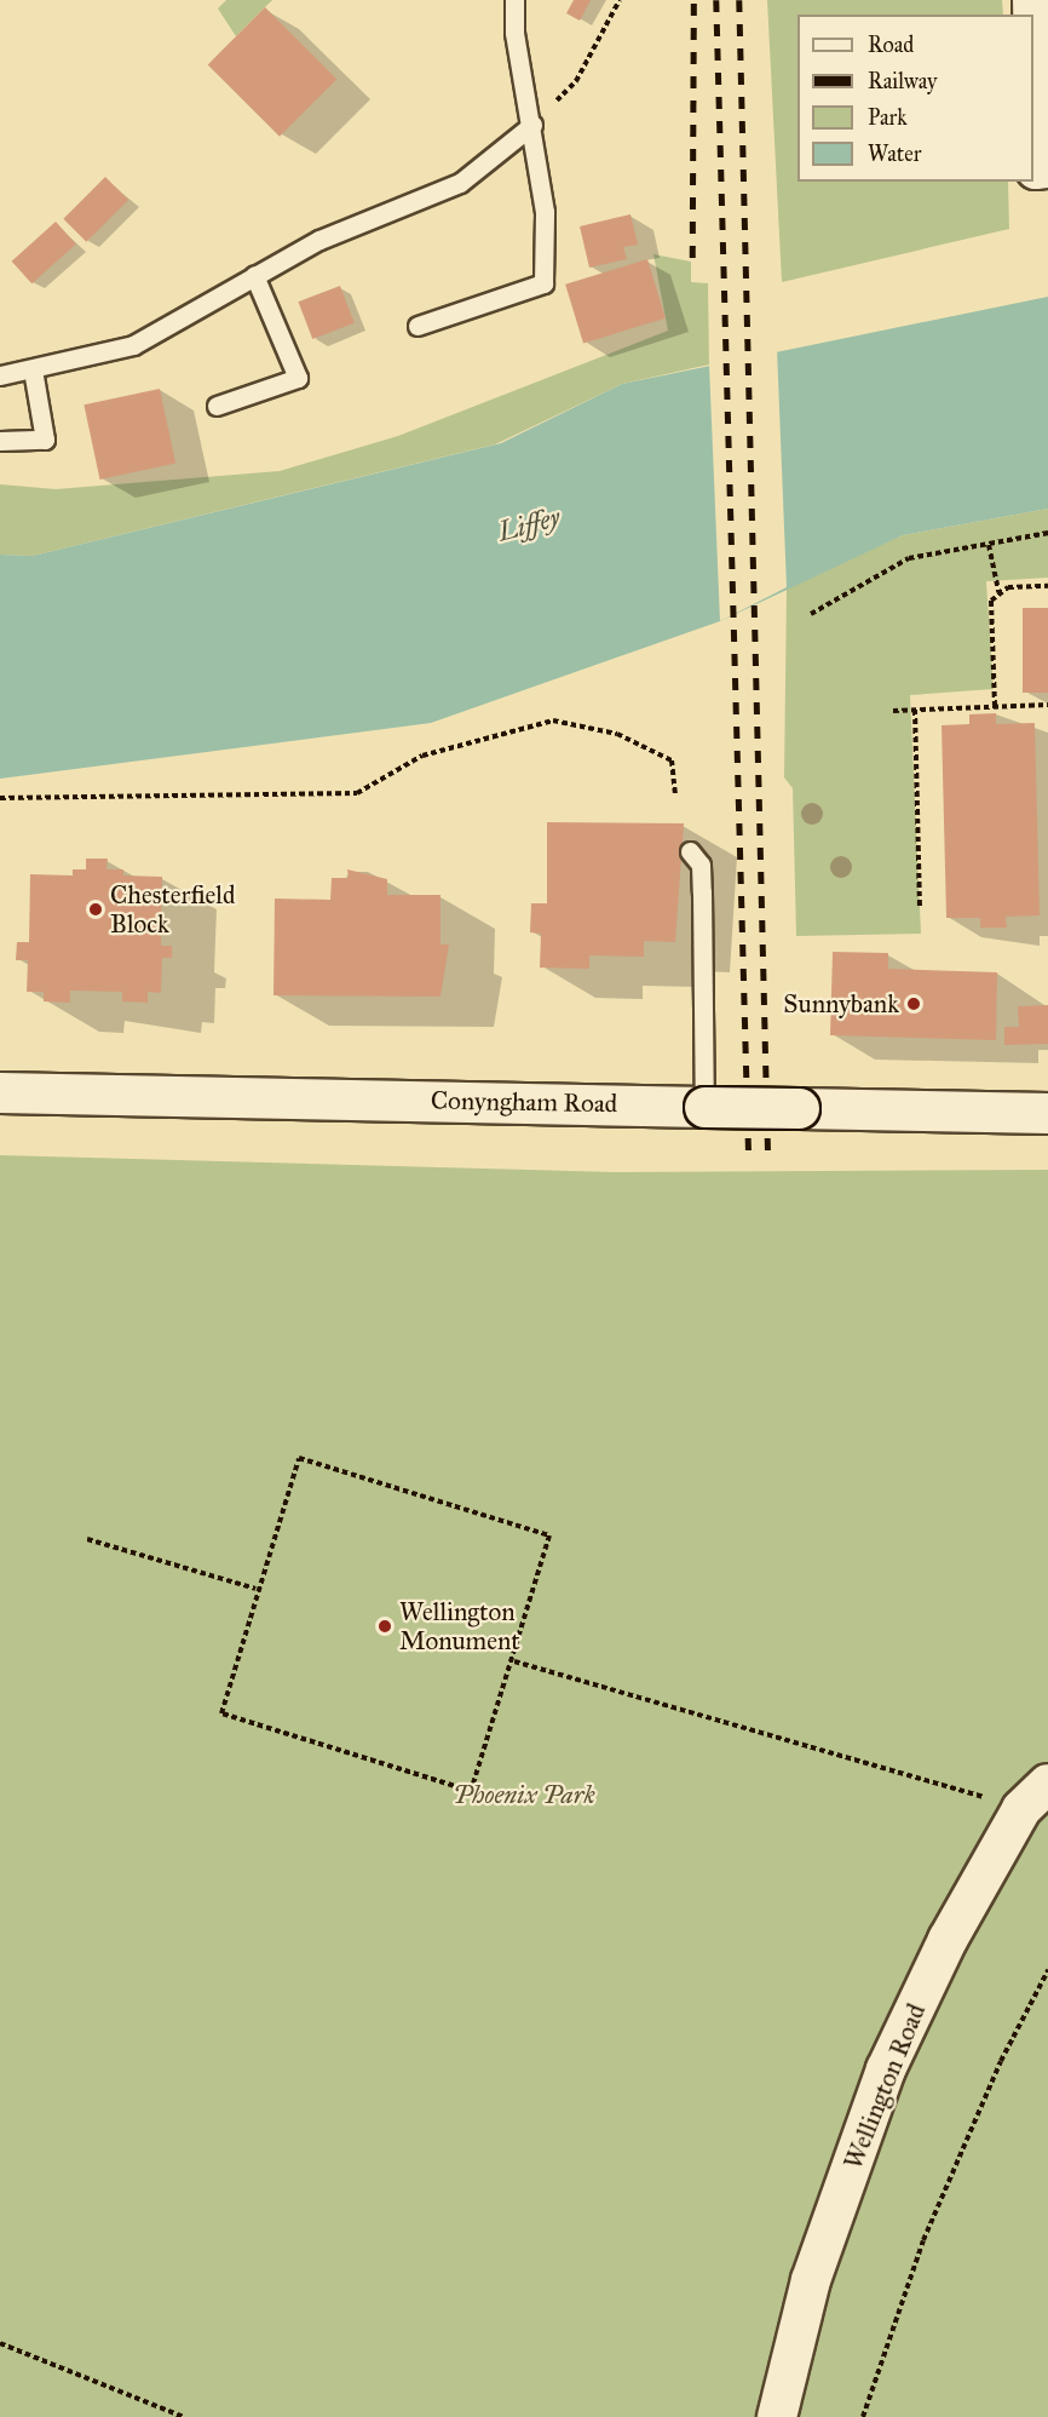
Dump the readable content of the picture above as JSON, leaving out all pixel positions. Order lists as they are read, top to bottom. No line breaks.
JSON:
{"streets":{"main road":["Conyngham Road"],"street":["Wellington Road"]},"water":["Liffey"],"parks":["Phoenix Park"],"places":["Chesterfield Block","Sunnybank","Wellington Monument"],"legend":["Road","Railway","Park","Water"]}
